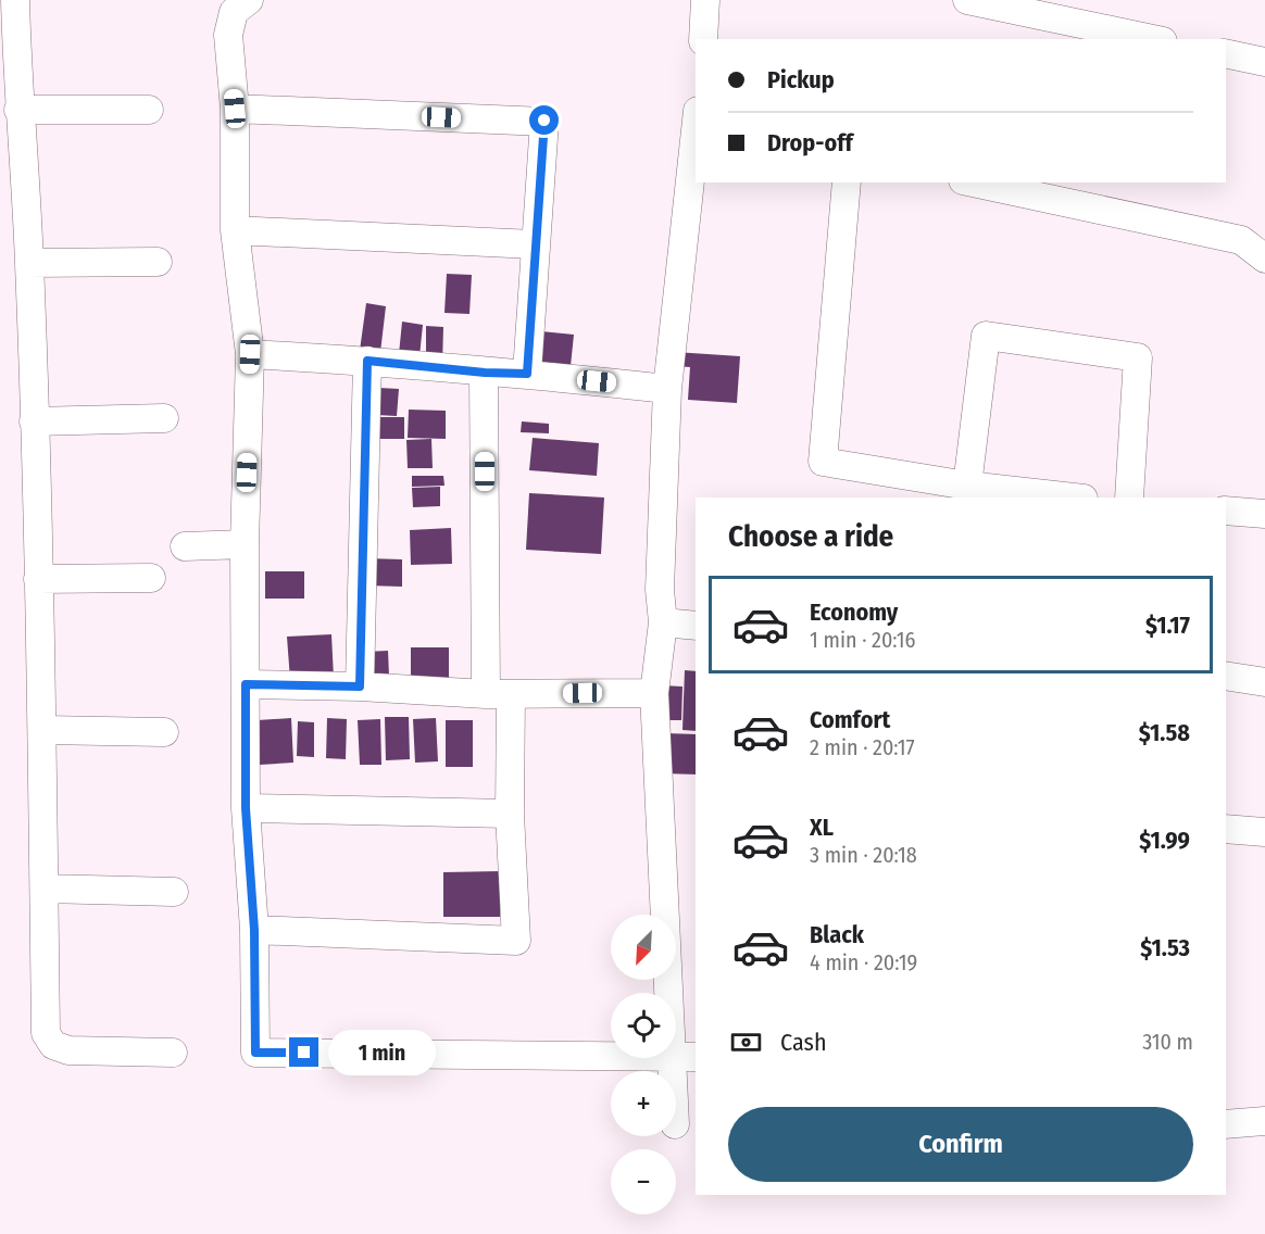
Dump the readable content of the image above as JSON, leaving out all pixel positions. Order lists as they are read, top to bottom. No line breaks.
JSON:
{"north":"bottom left","page":{"banner":["Pickup","Drop-off"],"heading":"Choose a ride","list":[{"name":"Economy","note":"1 min · 20:16","value":"$1.17"},{"name":"Comfort","note":"2 min · 20:17","value":"$1.58"},{"name":"XL","note":"3 min · 20:18","value":"$1.99"},{"name":"Black","note":"4 min · 20:19","value":"$1.53"}],"map_buttons":["+","−"],"pay":["Cash","310 m"],"bubble":"1 min","buttons":"Confirm"}}
